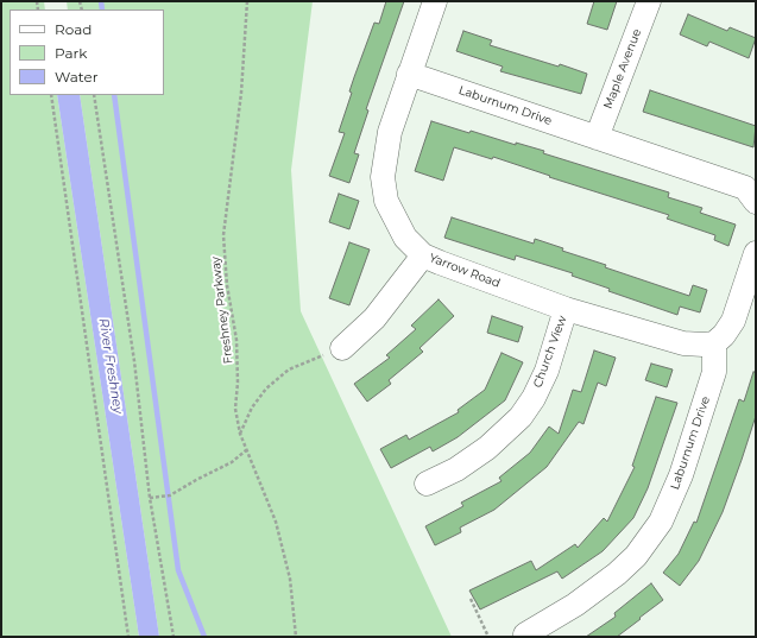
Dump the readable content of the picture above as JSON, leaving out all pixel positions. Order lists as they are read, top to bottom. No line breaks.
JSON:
{"streets":{"street":["Maple Avenue","Laburnum Drive","Yarrow Road","Church View"],"path":["Freshney Parkway"]},"crossings":[["Maple Avenue","Laburnum Drive"],["Laburnum Drive","Yarrow Road"],["Yarrow Road","Church View"]],"water":["River Freshney"],"legend":["Road","Park","Water"]}
